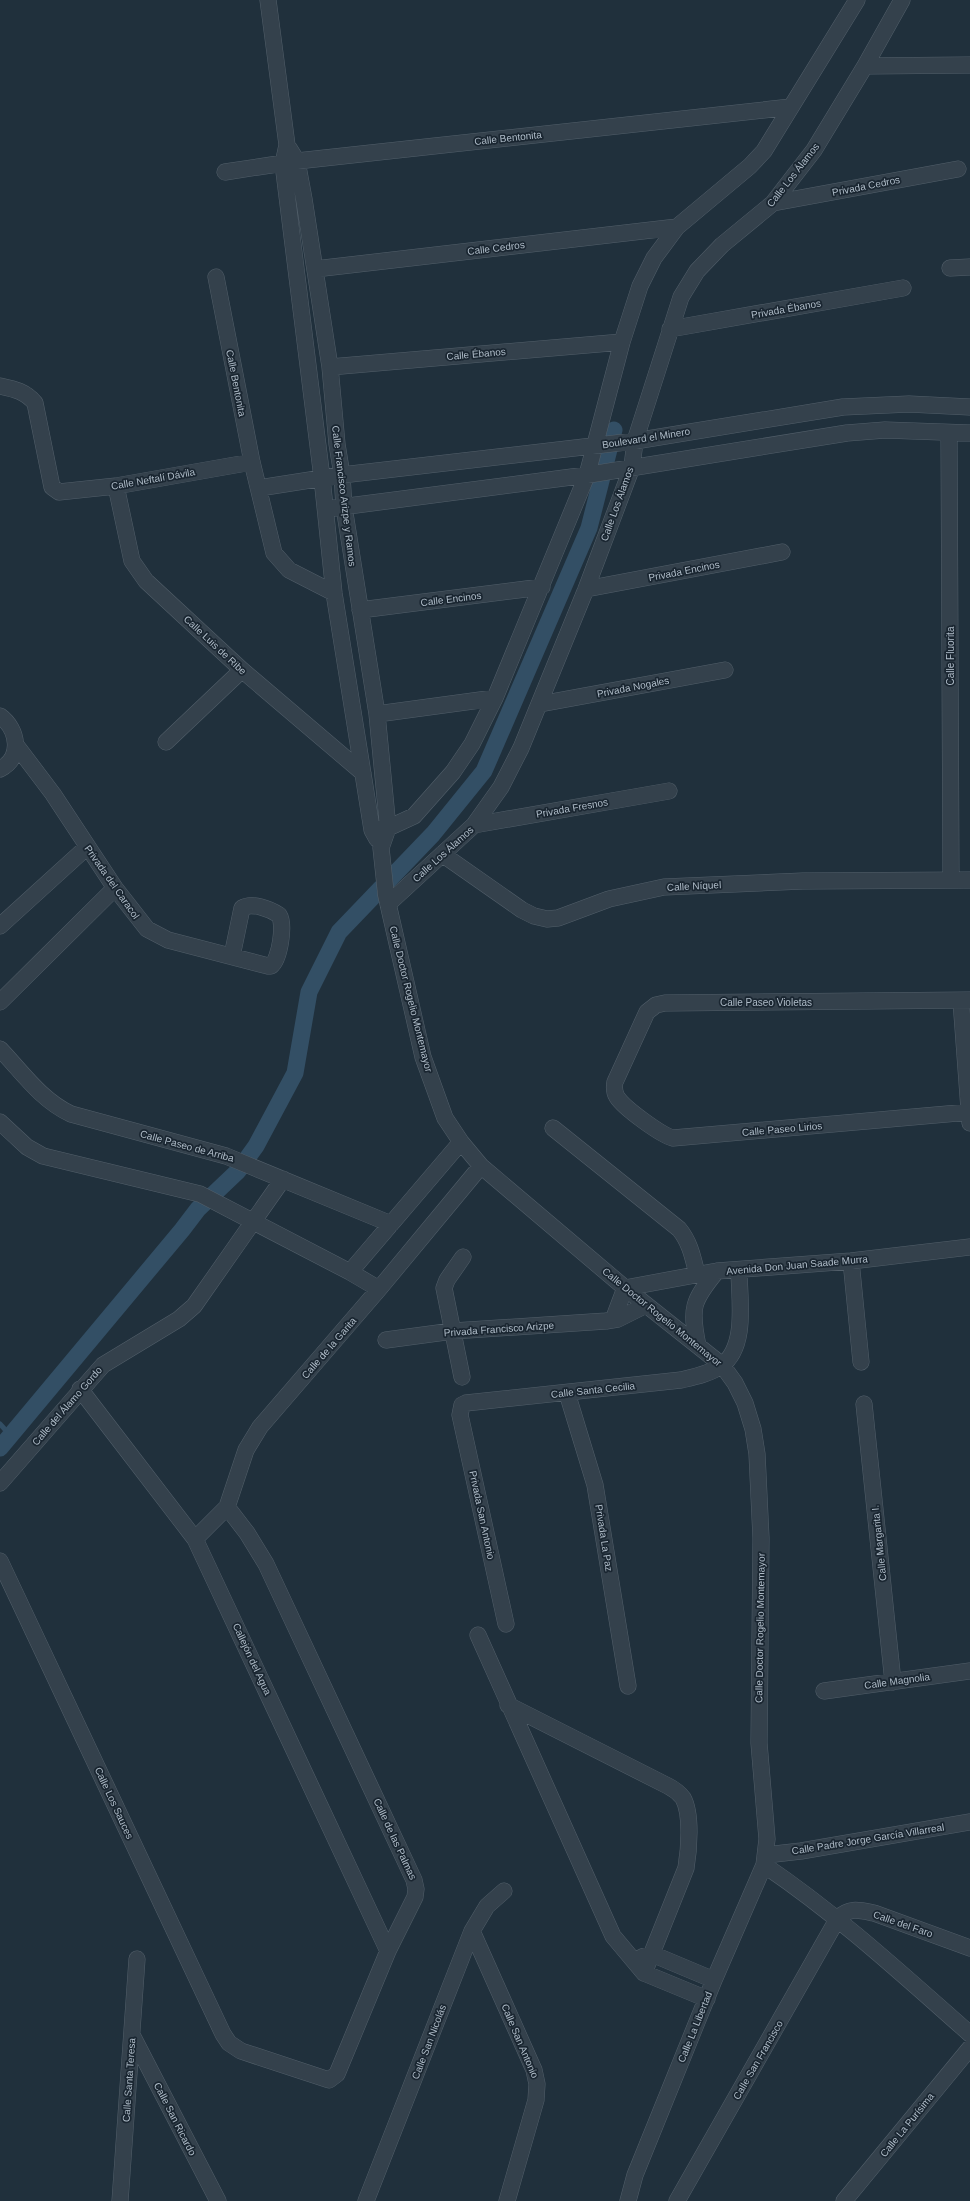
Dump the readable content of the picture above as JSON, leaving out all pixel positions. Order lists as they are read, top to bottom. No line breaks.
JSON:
{"streets":{"street":["Calle Bentonita","Calle Los Álamos","Privada Cedros","Calle Cedros","Privada Ébanos","Calle Ébanos","Boulevard el Minero","Calle Neftalí Dávila","Calle Francisco Arizpe y Ramos","Privada Encinos","Calle Encinos","Calle Luis de Ribe","Calle Fluorita","Privada Nogales","Privada Fresnos","Privada del Caracol","Calle Níquel","Calle Doctor Rogelio Montemayor","Calle Paseo Violetas","Calle Paseo Lirios","Calle Paseo de Arriba","Avenida Don Juan Saade Murra","Privada Francisco Arizpe","Calle de la Garita","Calle Santa Cecilia","Calle del Álamo Gordo","Privada San Antonio","Privada La Paz","Calle Margarita I.","Callejón del Agua","Calle Magnolia","Calle Los Sauces","Calle de las Palmas","Calle Padre Jorge García Villarreal","Calle del Faro","Calle La Libertad","Calle San Antonio","Calle San Nicolás","Calle San Francisco","Calle Santa Teresa","Calle San Ricardo","Calle La Purísima"]},"crossings":[["Calle Bentonita","Calle Neftalí Dávila"],["Calle Bentonita","Calle Francisco Arizpe y Ramos"],["Calle Los Álamos","Privada Cedros"],["Calle Los Álamos","Privada Ébanos"],["Calle Los Álamos","Boulevard el Minero"],["Calle Los Álamos","Calle Francisco Arizpe y Ramos"],["Calle Los Álamos","Privada Encinos"],["Calle Los Álamos","Privada Nogales"],["Calle Los Álamos","Privada Fresnos"],["Calle Los Álamos","Calle Níquel"],["Calle Los Álamos","Calle Doctor Rogelio Montemayor"],["Calle Cedros","Calle Francisco Arizpe y Ramos"],["Calle Ébanos","Calle Francisco Arizpe y Ramos"],["Boulevard el Minero","Calle Francisco Arizpe y Ramos"],["Calle Neftalí Dávila","Calle Luis de Ribe"],["Calle Francisco Arizpe y Ramos","Calle Encinos"],["Calle Francisco Arizpe y Ramos","Calle Luis de Ribe"],["Calle Francisco Arizpe y Ramos","Calle Doctor Rogelio Montemayor"],["Calle Fluorita","Calle Níquel"],["Calle Doctor Rogelio Montemayor","Avenida Don Juan Saade Murra"],["Calle Doctor Rogelio Montemayor","Privada Francisco Arizpe"],["Calle Doctor Rogelio Montemayor","Calle de la Garita"],["Calle Doctor Rogelio Montemayor","Calle Santa Cecilia"],["Calle Doctor Rogelio Montemayor","Calle Padre Jorge García Villarreal"],["Calle Doctor Rogelio Montemayor","Calle La Libertad"],["Calle Paseo Violetas","Calle Paseo Lirios"],["Calle Paseo de Arriba","Calle del Álamo Gordo"],["Calle de la Garita","Callejón del Agua"],["Calle de la Garita","Calle de las Palmas"],["Calle Santa Cecilia","Privada San Antonio"],["Calle Santa Cecilia","Privada La Paz"],["Calle del Álamo Gordo","Callejón del Agua"],["Calle Margarita I.","Calle Magnolia"],["Callejón del Agua","Calle de las Palmas"],["Calle Los Sauces","Calle de las Palmas"],["Calle Padre Jorge García Villarreal","Calle La Libertad"],["Calle del Faro","Calle San Francisco"],["Calle San Antonio","Calle San Nicolás"],["Calle Santa Teresa","Calle San Ricardo"]]}
